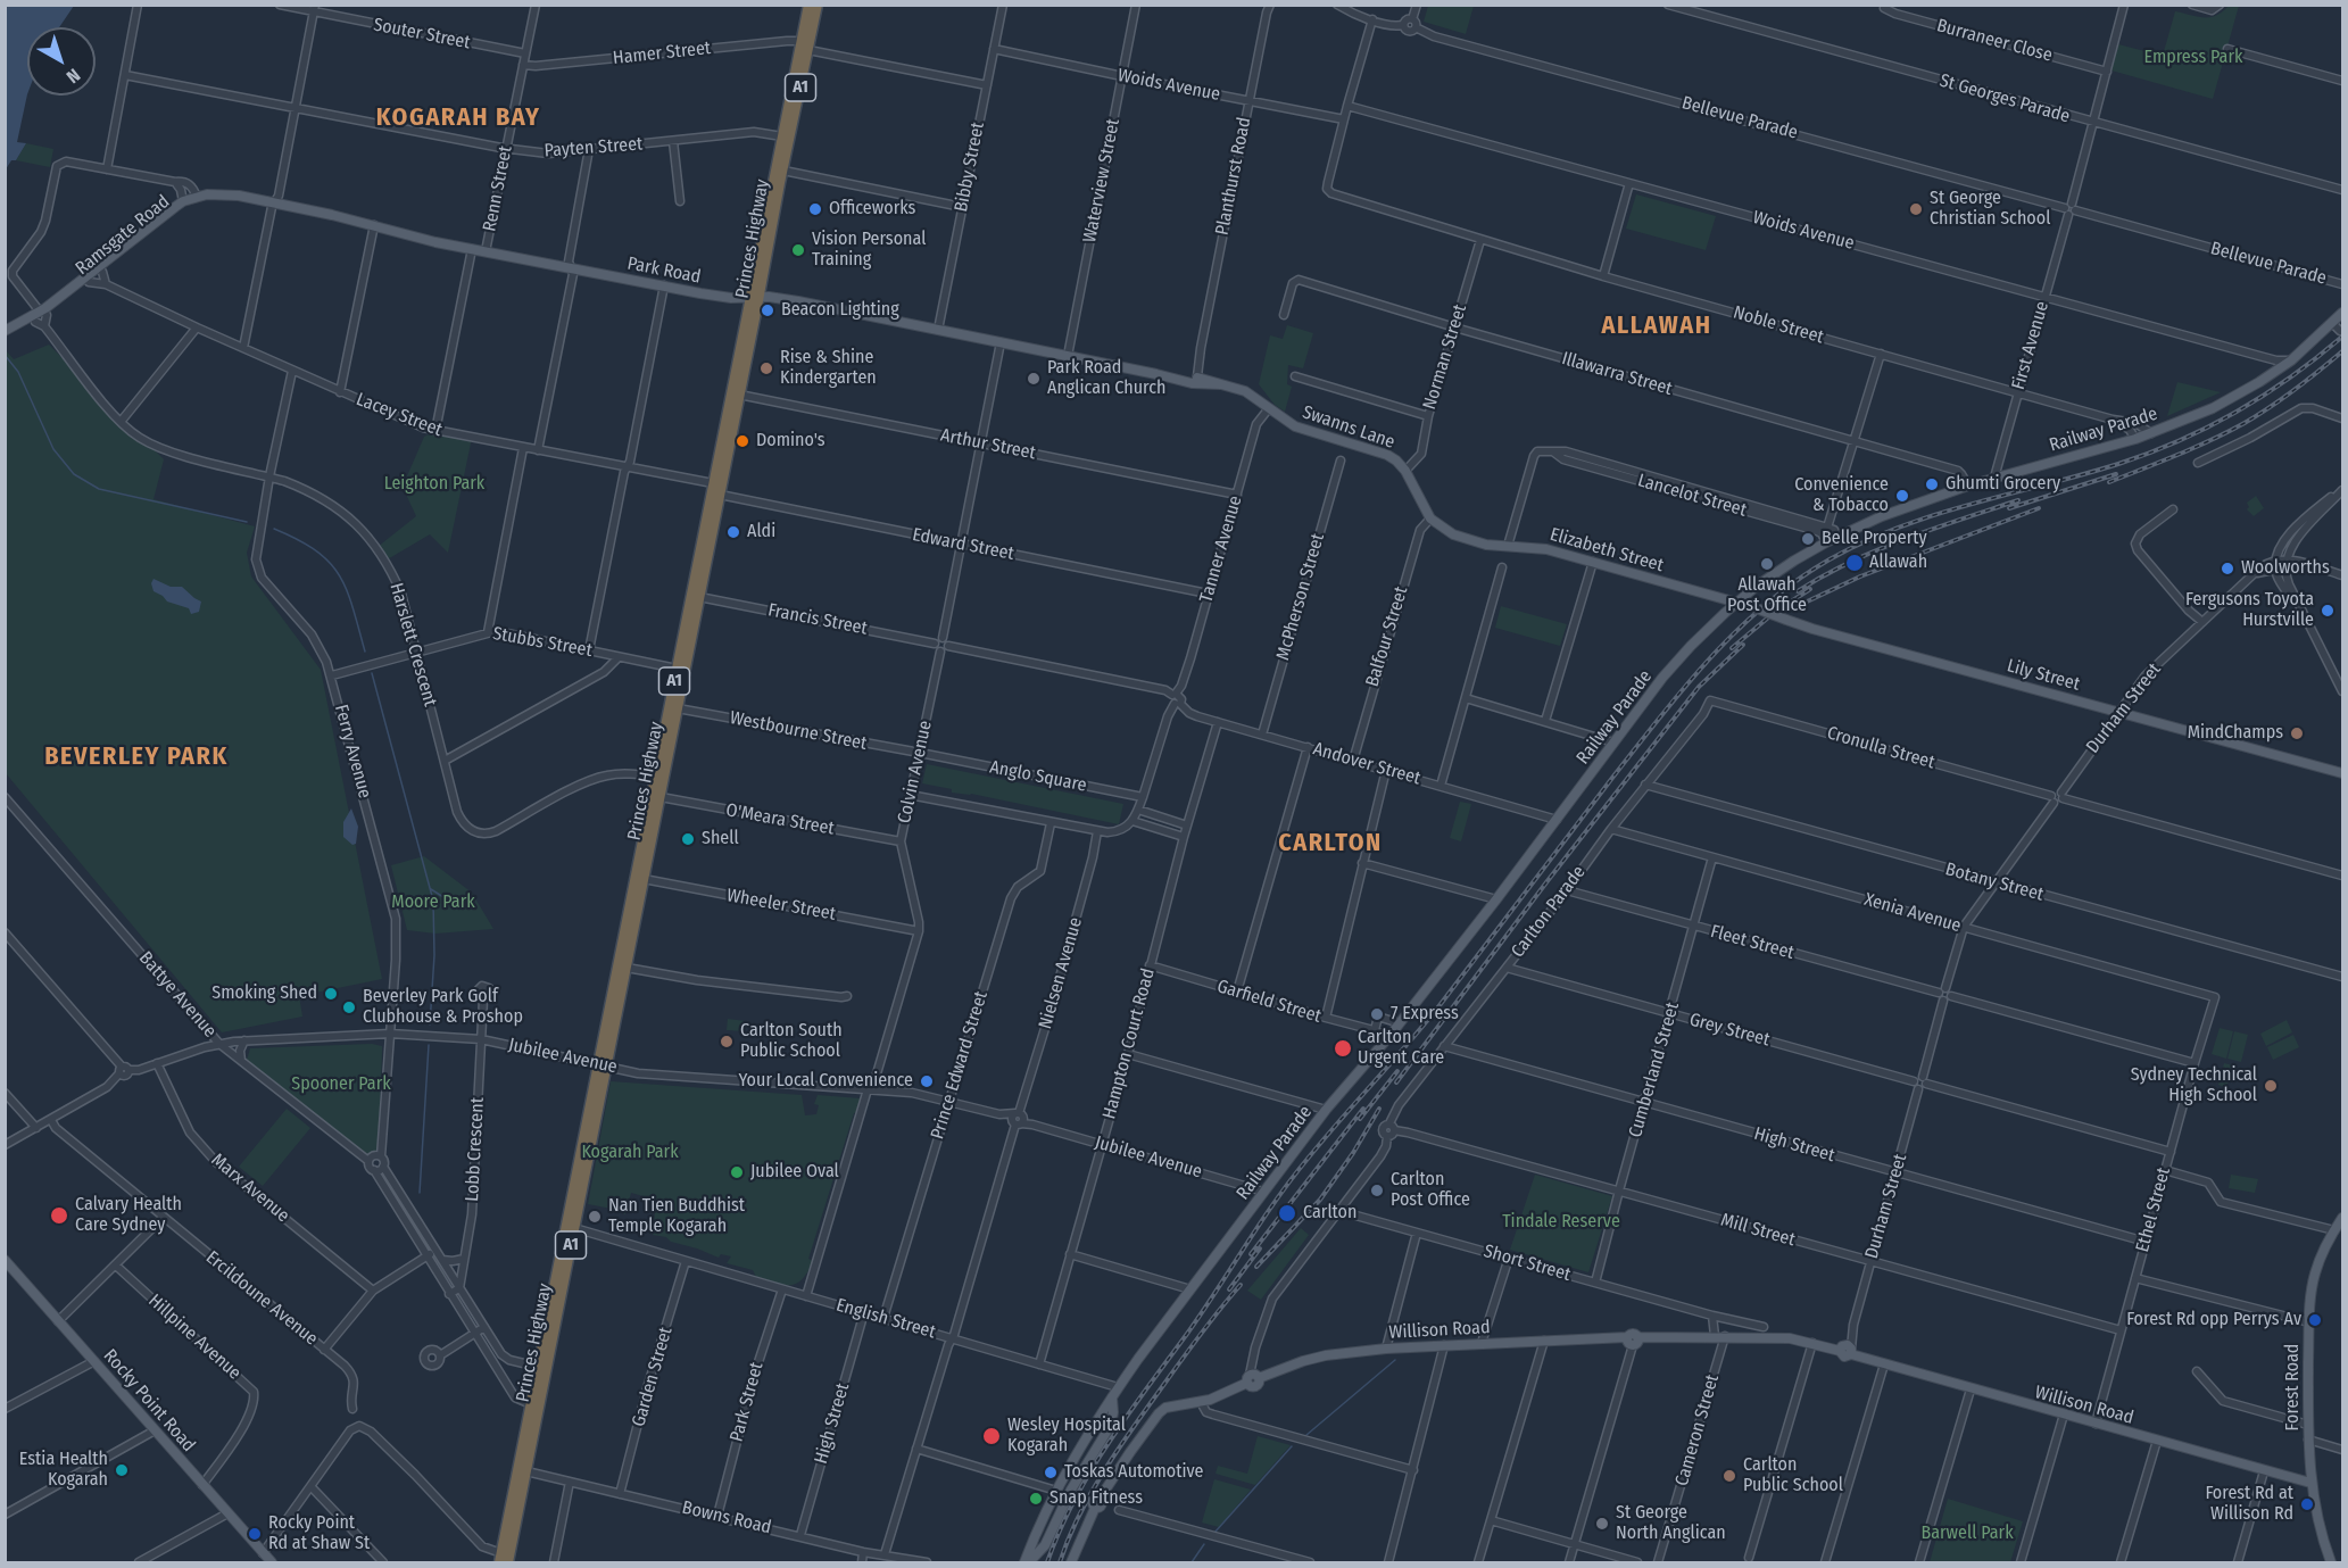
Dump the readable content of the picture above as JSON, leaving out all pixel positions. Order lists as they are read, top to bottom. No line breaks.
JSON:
{"streets":{"highway":["A1","Princes Highway"],"main road":["Ramsgate Road","Park Road","Swanns Lane","Railway Parade","Elizabeth Street","Lily Street","Willison Road","Forest Road","Rocky Point Road"],"street":["Souter Street","Burraneer Close","Hamer Street","Woids Avenue","St Georges Parade","Bellevue Parade","Payten Street","Bibby Street","Planthurst Road","Waterview Street","Renn Street","Noble Street","First Avenue","Norman Street","Illawarra Street","Lacey Street","Arthur Street","Lancelot Street","Edward Street","Tanner Avenue","McPherson Street","Francis Street","Balfour Street","Stubbs Street","Harslett Crescent","Durham Street","Westbourne Street","Cronulla Street","Ferry Avenue","Andover Street","Colvin Avenue","Anglo Square","O'Meara Street","Botany Street","Wheeler Street","Carlton Parade","Xenia Avenue","Fleet Street","Nielsen Avenue","Battye Avenue","Garfield Street","Grey Street","Hampton Court Road","Jubilee Avenue","Prince Edward Street","Cumberland Street","High Street","Lobb Crescent","Marx Avenue","Ethel Street","Mill Street","Short Street","Ercildoune Avenue","English Street","Hillpine Avenue","Garden Street","Park Street","Cameron Street","Bowns Road"]},"crossings":[["Souter Street","Renn Street"],["Burraneer Close","First Avenue"],["Hamer Street","Renn Street"],["Hamer Street","Princes Highway"],["Woids Avenue","Bibby Street"],["Woids Avenue","Planthurst Road"],["Woids Avenue","Waterview Street"],["Woids Avenue","Noble Street"],["Woids Avenue","First Avenue"],["Woids Avenue","Railway Parade"],["St Georges Parade","First Avenue"],["Bellevue Parade","First Avenue"],["Payten Street","Renn Street"],["Payten Street","Princes Highway"],["Bibby Street","Park Road"],["Planthurst Road","Park Road"],["Waterview Street","Park Road"],["Renn Street","Park Road"],["Ramsgate Road","Park Road"],["Ramsgate Road","Lacey Street"],["Ramsgate Road","Harslett Crescent"],["Princes Highway","Park Road"],["Princes Highway","Lacey Street"],["Princes Highway","Arthur Street"],["Princes Highway","Edward Street"],["Princes Highway","Francis Street"],["Princes Highway","Stubbs Street"],["Princes Highway","Harslett Crescent"],["Princes Highway","Westbourne Street"],["Princes Highway","O'Meara Street"],["Princes Highway","Wheeler Street"],["Princes Highway","Jubilee Avenue"],["Princes Highway","English Street"],["Princes Highway","Bowns Road"],["Park Road","Swanns Lane"],["Park Road","Tanner Avenue"],["Noble Street","First Avenue"],["Noble Street","Norman Street"],["Noble Street","Railway Parade"],["First Avenue","Railway Parade"],["Norman Street","Illawarra Street"],["Norman Street","Swanns Lane"],["Illawarra Street","Railway Parade"],["Lacey Street","Ferry Avenue"],["Swanns Lane","Tanner Avenue"],["Swanns Lane","Elizabeth Street"],["Swanns Lane","Balfour Street"],["Railway Parade","Lancelot Street"],["Railway Parade","Elizabeth Street"],["Railway Parade","Lily Street"],["Railway Parade","Andover Street"],["Railway Parade","Garfield Street"],["Railway Parade","Jubilee Avenue"],["Railway Parade","English Street"],["Arthur Street","Tanner Avenue"],["Lancelot Street","Elizabeth Street"],["Edward Street","Tanner Avenue"],["Elizabeth Street","Balfour Street"],["Elizabeth Street","Lily Street"],["McPherson Street","Andover Street"],["Francis Street","Colvin Avenue"],["Balfour Street","Andover Street"],["Stubbs Street","Harslett Crescent"],["Stubbs Street","Ferry Avenue"],["Harslett Crescent","Ferry Avenue"],["Lily Street","Durham Street"],["Durham Street","Grey Street"],["Durham Street","High Street"],["Durham Street","Mill Street"],["Durham Street","Willison Road"],["Westbourne Street","Colvin Avenue"],["Westbourne Street","Anglo Square"],["Cronulla Street","Carlton Parade"],["Ferry Avenue","Battye Avenue"],["Ferry Avenue","Jubilee Avenue"],["Andover Street","Hampton Court Road"],["Colvin Avenue","Anglo Square"],["Colvin Avenue","O'Meara Street"],["Colvin Avenue","Wheeler Street"],["Colvin Avenue","Jubilee Avenue"],["Botany Street","Carlton Parade"],["Carlton Parade","Xenia Avenue"],["Carlton Parade","Fleet Street"],["Carlton Parade","Grey Street"],["Carlton Parade","High Street"],["Carlton Parade","Mill Street"],["Carlton Parade","Short Street"],["Xenia Avenue","Cumberland Street"],["Xenia Avenue","Ethel Street"],["Fleet Street","Cumberland Street"],["Nielsen Avenue","Jubilee Avenue"],["Nielsen Avenue","English Street"],["Nielsen Avenue","Bowns Road"],["Battye Avenue","Jubilee Avenue"],["Garfield Street","Hampton Court Road"],["Grey Street","Cumberland Street"],["Hampton Court Road","Jubilee Avenue"],["Hampton Court Road","English Street"],["Jubilee Avenue","Prince Edward Street"],["Jubilee Avenue","Lobb Crescent"],["Jubilee Avenue","Marx Avenue"],["Jubilee Avenue","Ercildoune Avenue"],["Prince Edward Street","English Street"],["Cumberland Street","High Street"],["Cumberland Street","Mill Street"],["Cumberland Street","Short Street"],["High Street","Ethel Street"],["High Street","English Street"],["High Street","Bowns Road"],["Ethel Street","Mill Street"],["Ethel Street","Willison Road"],["English Street","Garden Street"],["English Street","Park Street"],["Willison Road","Forest Road"],["Willison Road","Cameron Street"],["Hillpine Avenue","Rocky Point Road"],["Garden Street","Bowns Road"],["Park Street","Bowns Road"]],"districts":["KOGARAH BAY","ALLAWAH","BEVERLEY PARK","CARLTON"],"parks":["Empress Park","Leighton Park","Moore Park","Spooner Park","Kogarah Park","Tindale Reserve","Barwell Park"],"places":["Officeworks","St George Christian School","Vision Personal Training","Beacon Lighting","Rise & Shine Kindergarten","Park Road Anglican Church","Domino's","Ghumti Grocery","Convenience & Tobacco","Aldi","Belle Property","Allawah","Allawah Post Office","Woolworths","Fergusons Toyota Hurstville","MindChamps","Shell","Smoking Shed","Beverley Park Golf Clubhouse & Proshop","7 Express","Carlton South Public School","Carlton Urgent Care","Your Local Convenience","Sydney Technical High School","Jubilee Oval","Carlton Post Office","Carlton","Calvary Health Care Sydney","Nan Tien Buddhist Temple Kogarah","Forest Rd opp Perrys Av","Wesley Hospital Kogarah","Estia Health Kogarah","Toskas Automotive","Carlton Public School","Snap Fitness","Forest Rd at Willison Rd","St George North Anglican","Rocky Point Rd at Shaw St"],"north":"bottom right"}
